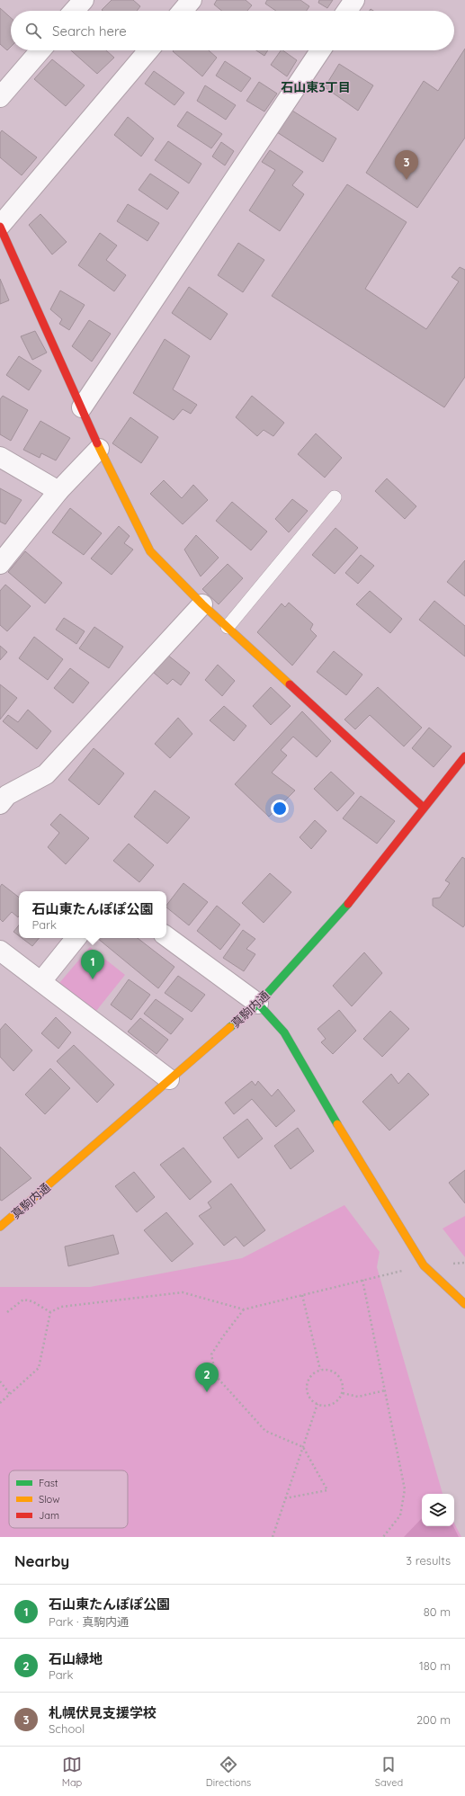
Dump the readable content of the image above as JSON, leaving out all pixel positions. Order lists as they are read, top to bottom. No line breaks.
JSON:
{"streets":{"main road":["真駒内通"]},"districts":["石山東3丁目"],"legend":["Fast","Slow","Jam"],"page":{"search":"Search here","pins":["3","1","2"],"popup":["石山東たんぽぽ公園","Park"],"heading":["Nearby","3 results"],"list":[{"mark":"1","name":"石山東たんぽぽ公園","note":"Park · 真駒内通","value":"80 m"},{"mark":"2","name":"石山緑地","note":"Park","value":"180 m"},{"mark":"3","name":"札幌伏見支援学校","note":"School","value":"200 m"}],"nav":["Map","Directions","Saved"]}}
